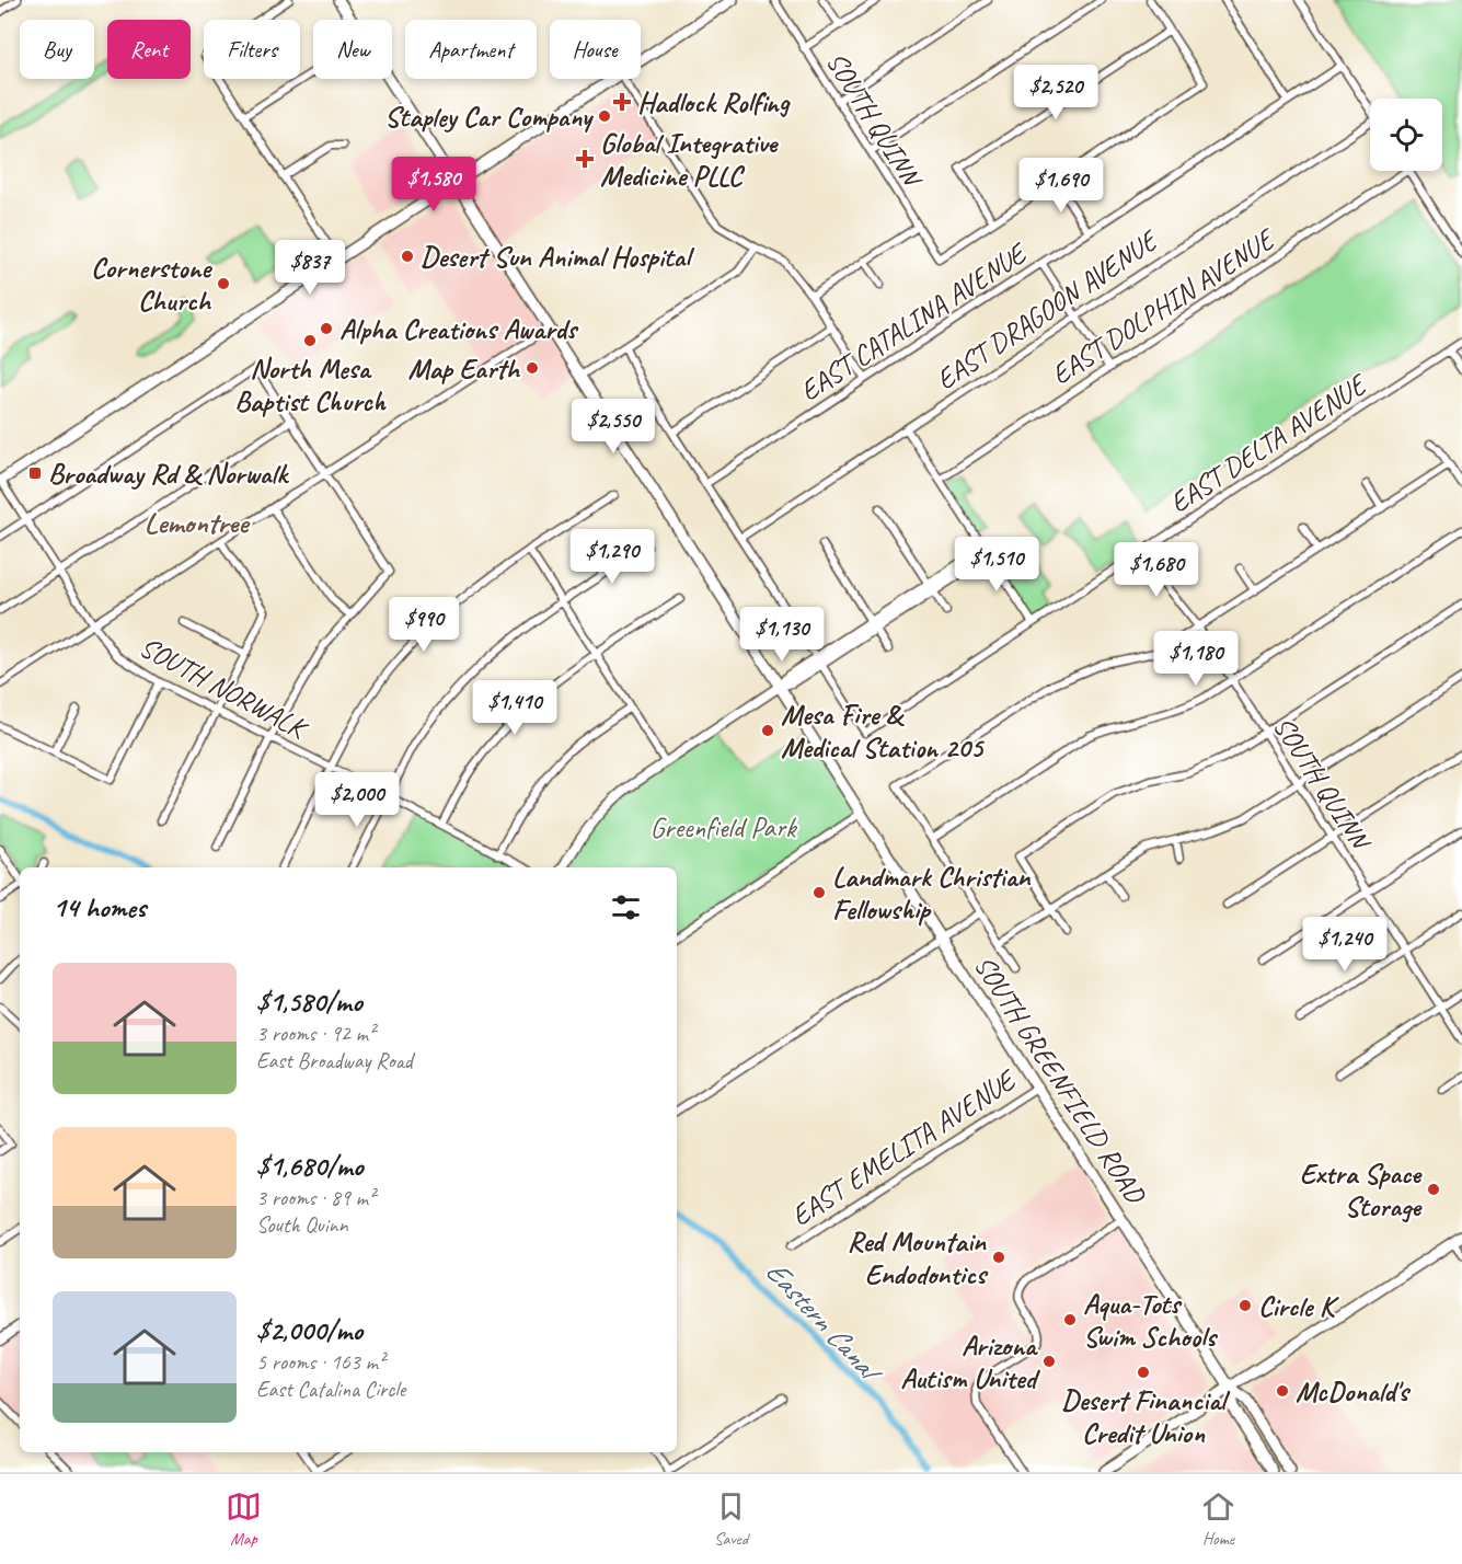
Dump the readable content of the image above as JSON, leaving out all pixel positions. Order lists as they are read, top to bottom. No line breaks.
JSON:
{"streets":{"main road":["SOUTH GREENFIELD ROAD"],"street":["SOUTH QUINN","EAST DOLPHIN AVENUE","EAST DRAGOON AVENUE","EAST CATALINA AVENUE","EAST DELTA AVENUE","SOUTH NORWALK","EAST EMELITA AVENUE"]},"crossings":[["SOUTH QUINN","EAST DELTA AVENUE"],["SOUTH GREENFIELD ROAD","EAST EMELITA AVENUE"]],"districts":["Lemontree"],"water":["Eastern Canal"],"parks":["Greenfield Park"],"places":{"health":["Hadlock Rolfing","Global Integrative Medicine PLLC"],"other":["Stapley Car Company","Desert Sun Animal Hospital","Cornerstone Church","Alpha Creations Awards","North Mesa Baptist Church","Map Earth","Mesa Fire & Medical Station 205","Landmark Christian Fellowship","Extra Space Storage","Red Mountain Endodontics","Circle K","Aqua-Tots Swim Schools","Arizona Autism United","Desert Financial Credit Union","McDonald's"],"transit":["Broadway Rd & Norwalk"]},"page":{"chip":["Buy","Rent","Filters","New","Apartment","House"],"price":["$2,520","$1,580","$1,690","$837","$2,550","$1,290","$1,510","$1,680","$990","$1,130","$1,180","$1,410","$2,000","$1,240"],"heading":"14 homes","list":[{"name":"$1,580/mo","note":"3 rooms · 92 m² · East Broadway Road"},{"name":"$1,680/mo","note":"3 rooms · 89 m² · South Quinn"},{"name":"$2,000/mo","note":"5 rooms · 163 m² · East Catalina Circle"}],"tabs":["Map","Saved","Home"]}}
